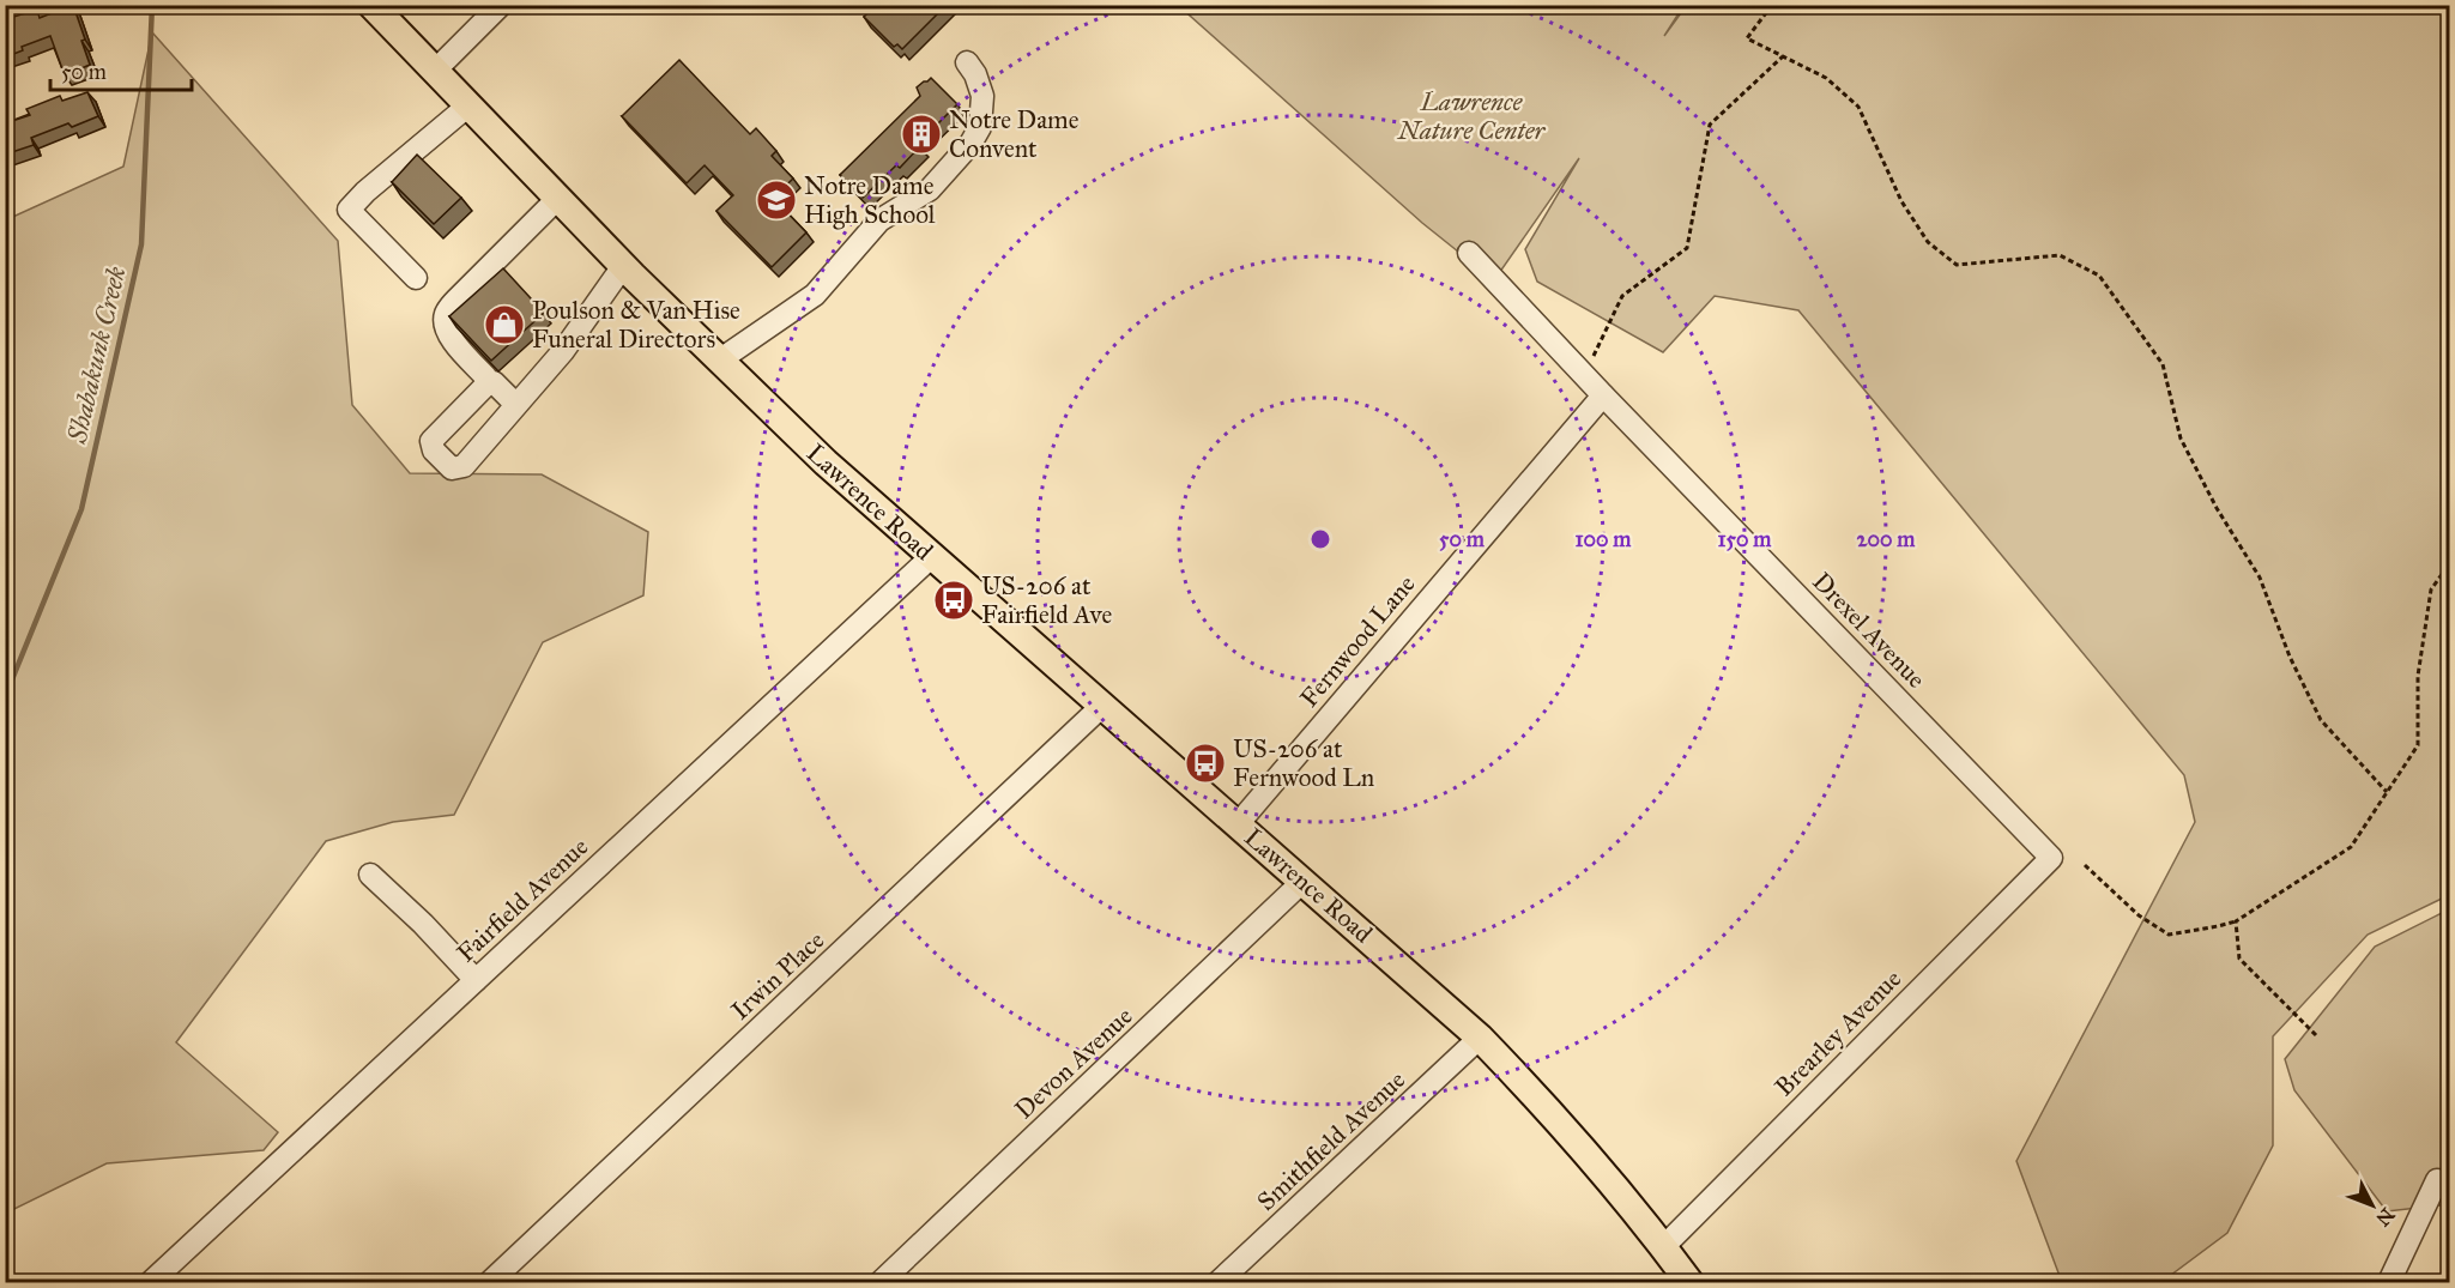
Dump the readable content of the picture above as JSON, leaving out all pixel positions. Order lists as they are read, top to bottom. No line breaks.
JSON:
{"streets":{"main road":["Lawrence Road"],"street":["Drexel Avenue","Fernwood Lane","Fairfield Avenue","Irwin Place","Brearley Avenue","Devon Avenue","Smithfield Avenue"]},"crossings":[["Lawrence Road","Fernwood Lane"],["Lawrence Road","Fairfield Avenue"],["Lawrence Road","Irwin Place"],["Lawrence Road","Brearley Avenue"],["Lawrence Road","Devon Avenue"],["Lawrence Road","Smithfield Avenue"],["Drexel Avenue","Fernwood Lane"],["Drexel Avenue","Brearley Avenue"]],"water":["Shabakunk Creek"],"parks":["Lawrence Nature Center"],"places":{"building":["Notre Dame Convent"],"school or university":["Notre Dame High School"],"shop":["Poulson & Van Hise Funeral Directors"],"bus stop":["US-206 at Fairfield Ave","US-206 at Fernwood Ln"]},"scale_bar":"50 m","north":"bottom right","rings":["50 m","100 m","150 m","200 m"]}
